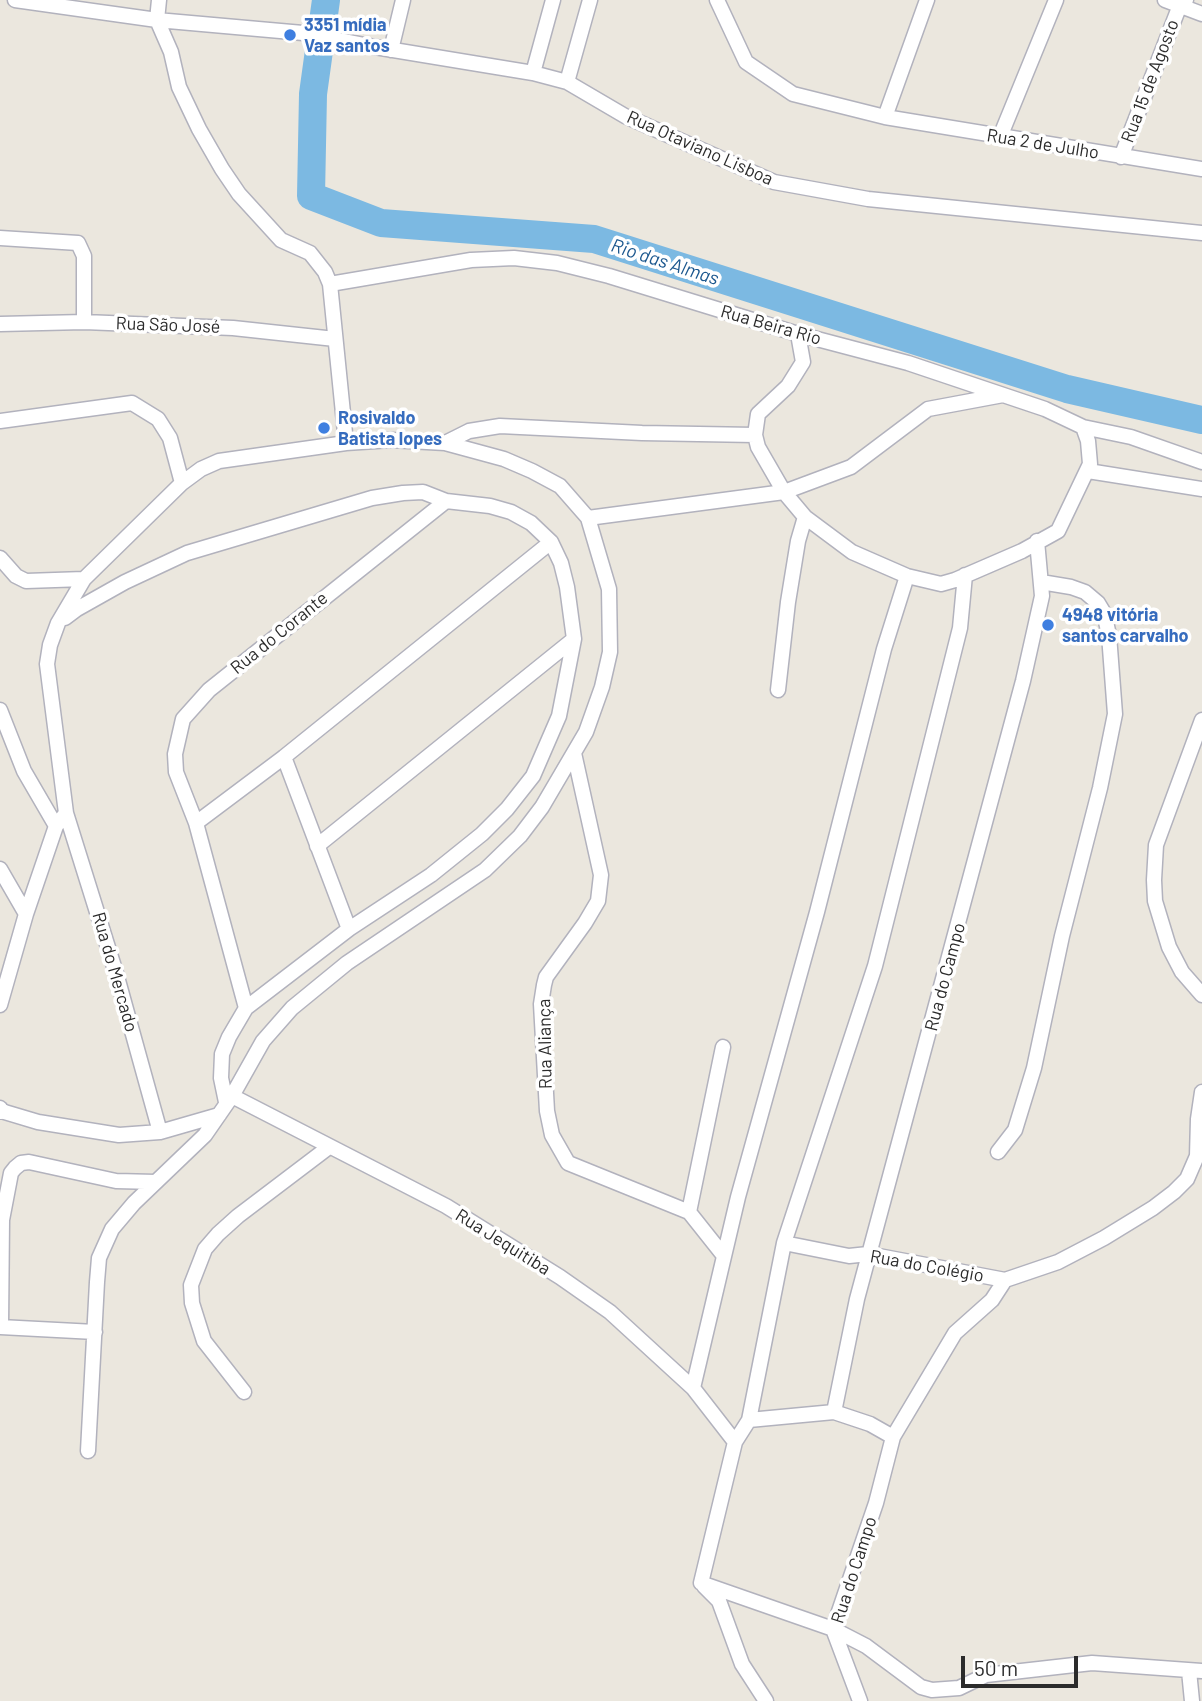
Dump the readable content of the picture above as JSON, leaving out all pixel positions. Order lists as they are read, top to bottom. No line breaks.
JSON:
{"streets":{"street":["Rua 15 de Agosto","Rua 2 de Julho","Rua Otaviano Lisboa","Rua São José","Rua Beira Rio","Rua do Corante","Rua do Mercado","Rua do Campo","Rua Aliança","Rua Jequitiba","Rua do Colégio"]},"crossings":[["Rua 15 de Agosto","Rua 2 de Julho"],["Rua do Campo","Rua do Colégio"]],"water":["Rio das Almas"],"places":["3351 mídia Vaz santos","Rosivaldo Batista lopes","4948 vitória santos carvalho"],"scale_bar":"50 m"}
